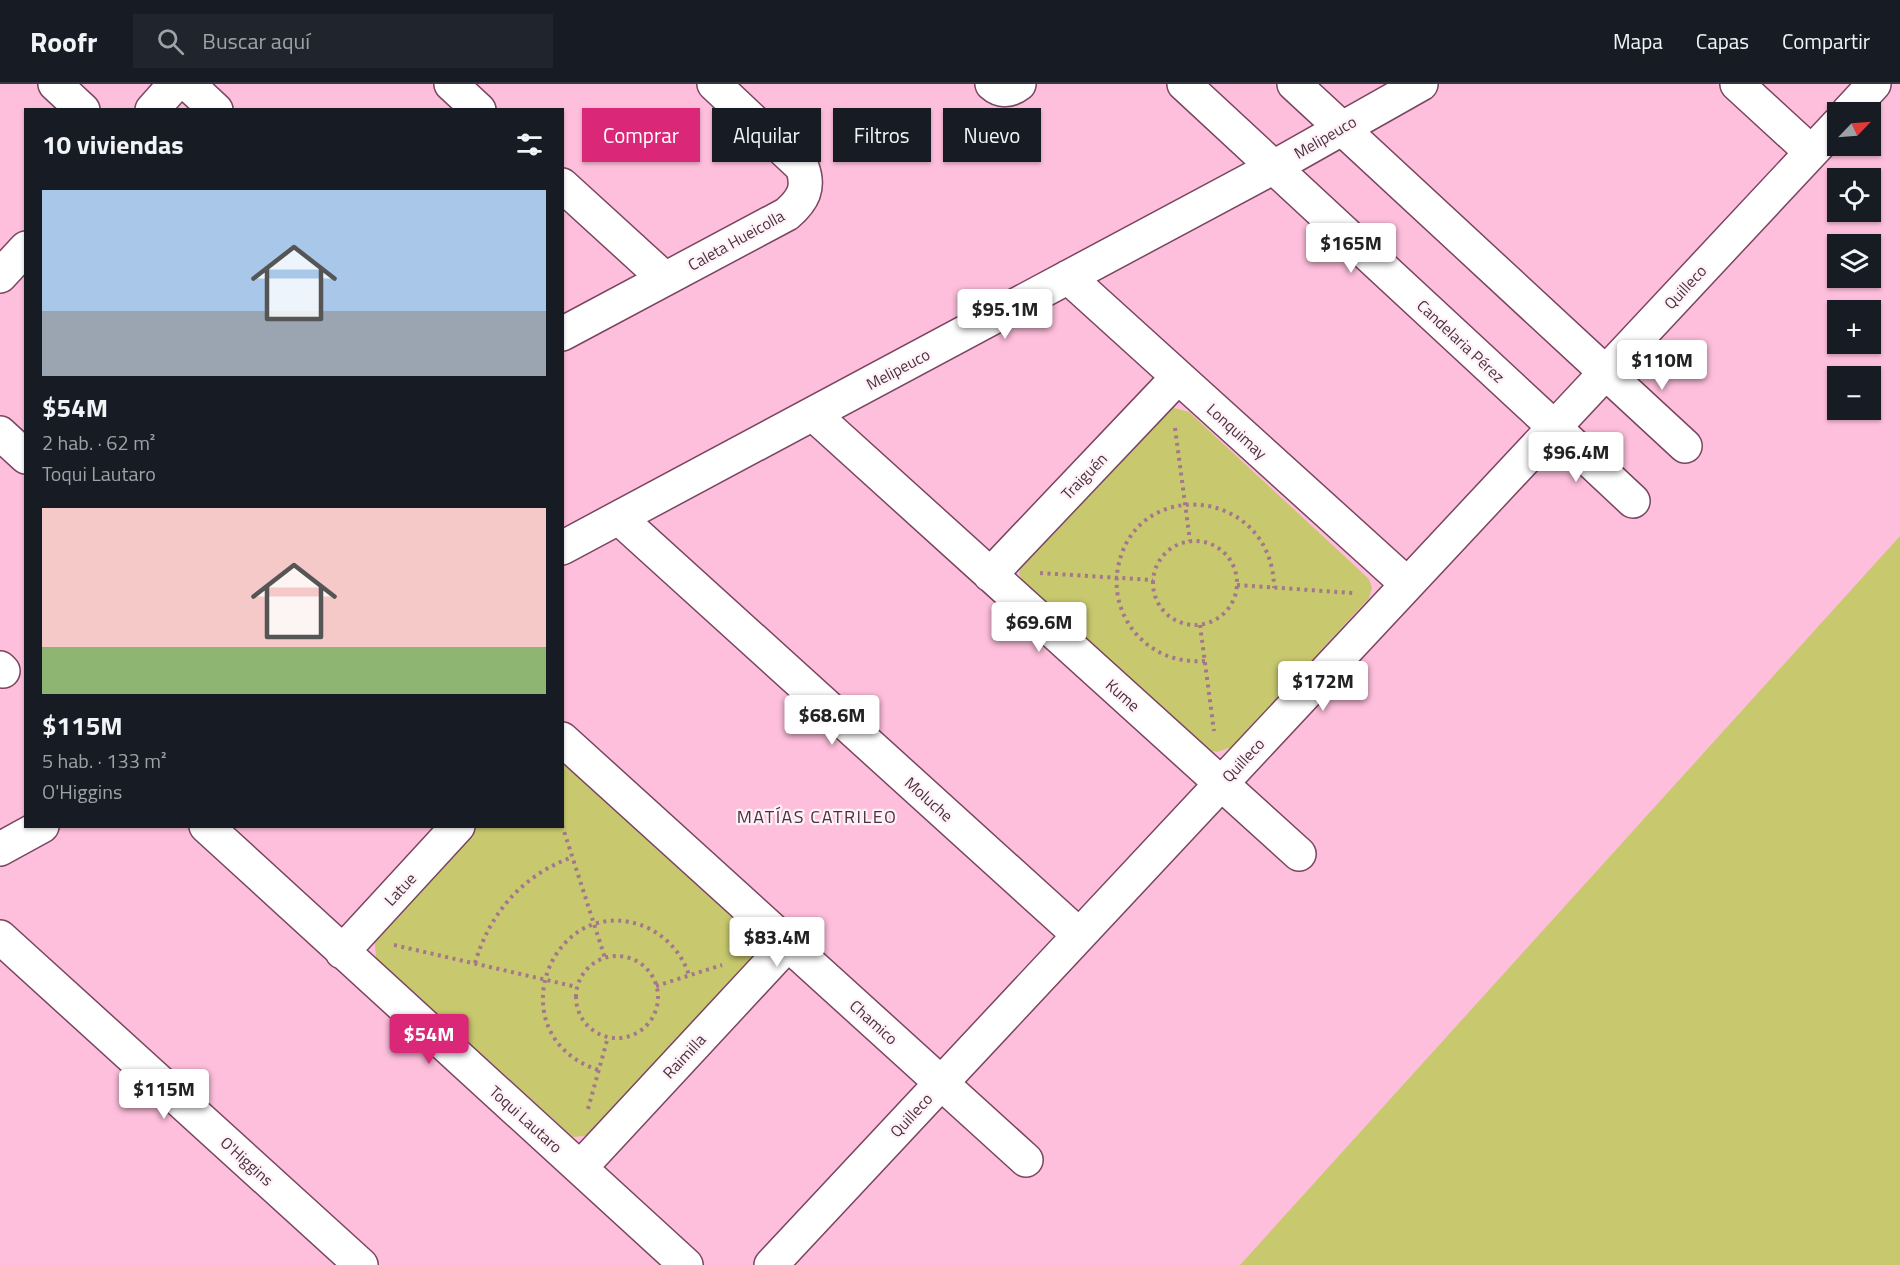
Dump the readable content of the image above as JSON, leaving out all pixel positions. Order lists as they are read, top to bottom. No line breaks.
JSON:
{"streets":{"street":["Melipeuco","Caleta Hueicolla","Quilleco","Candelaria Pérez","Lonquimay","Traiguén","Kume","Moluche","Latue","Chamico","Raimilla","Toqui Lautaro","O'Higgins"]},"crossings":[["Melipeuco","Candelaria Pérez"],["Melipeuco","Lonquimay"],["Melipeuco","Kume"],["Melipeuco","Moluche"],["Quilleco","Candelaria Pérez"],["Quilleco","Lonquimay"],["Quilleco","Kume"],["Quilleco","Moluche"],["Quilleco","Chamico"],["Lonquimay","Traiguén"],["Traiguén","Kume"],["Latue","Toqui Lautaro"],["Chamico","Raimilla"],["Raimilla","Toqui Lautaro"]],"districts":["MATÍAS CATRILEO"],"north":"top right","page":{"header":"Roofr","search":"Buscar aquí","nav":["Mapa","Capas","Compartir"],"map_buttons":["+","−"],"chip":["Comprar","Alquilar","Filtros","Nuevo"],"heading":"10 viviendas","list":[{"name":"$54M","note":"2 hab. · 62 m² · Toqui Lautaro"},{"name":"$115M","note":"5 hab. · 133 m² · O'Higgins"}],"price":["$165M","$95.1M","$110M","$96.4M","$69.6M","$172M","$68.6M","$83.4M","$54M","$115M"]}}
